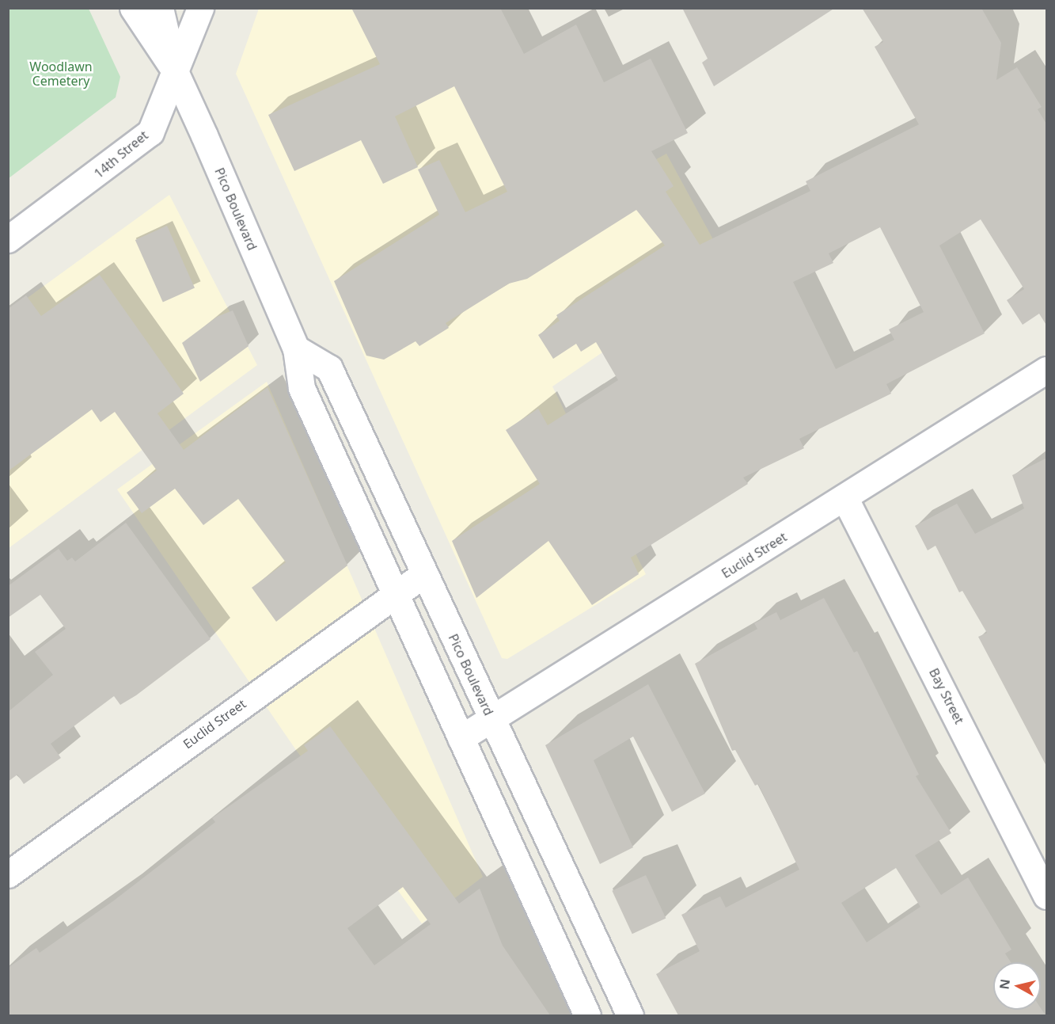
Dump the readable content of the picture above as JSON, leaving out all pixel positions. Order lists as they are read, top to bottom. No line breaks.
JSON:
{"streets":{"street":["14th Street","Pico Boulevard","Euclid Street","Bay Street"]},"crossings":[["14th Street","Pico Boulevard"],["Pico Boulevard","Euclid Street"],["Euclid Street","Bay Street"]],"parks":["Woodlawn Cemetery"],"north":"left"}
